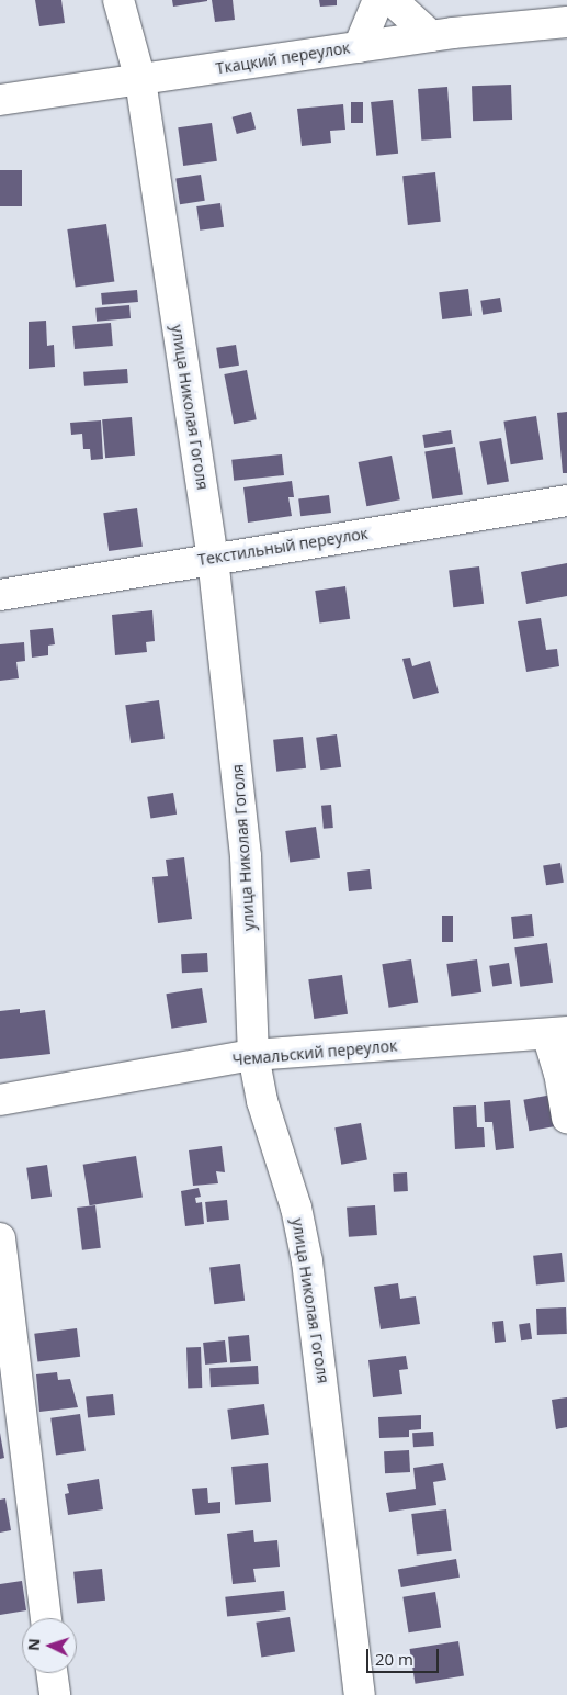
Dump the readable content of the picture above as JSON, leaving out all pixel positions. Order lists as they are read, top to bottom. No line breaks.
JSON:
{"streets":{"street":["Ткацкий переулок","улица Николая Гоголя","Текстильный переулок","Чемальский переулок"]},"crossings":[["Ткацкий переулок","улица Николая Гоголя"],["улица Николая Гоголя","Текстильный переулок"],["улица Николая Гоголя","Чемальский переулок"]],"scale_bar":"20 m","north":"left"}
